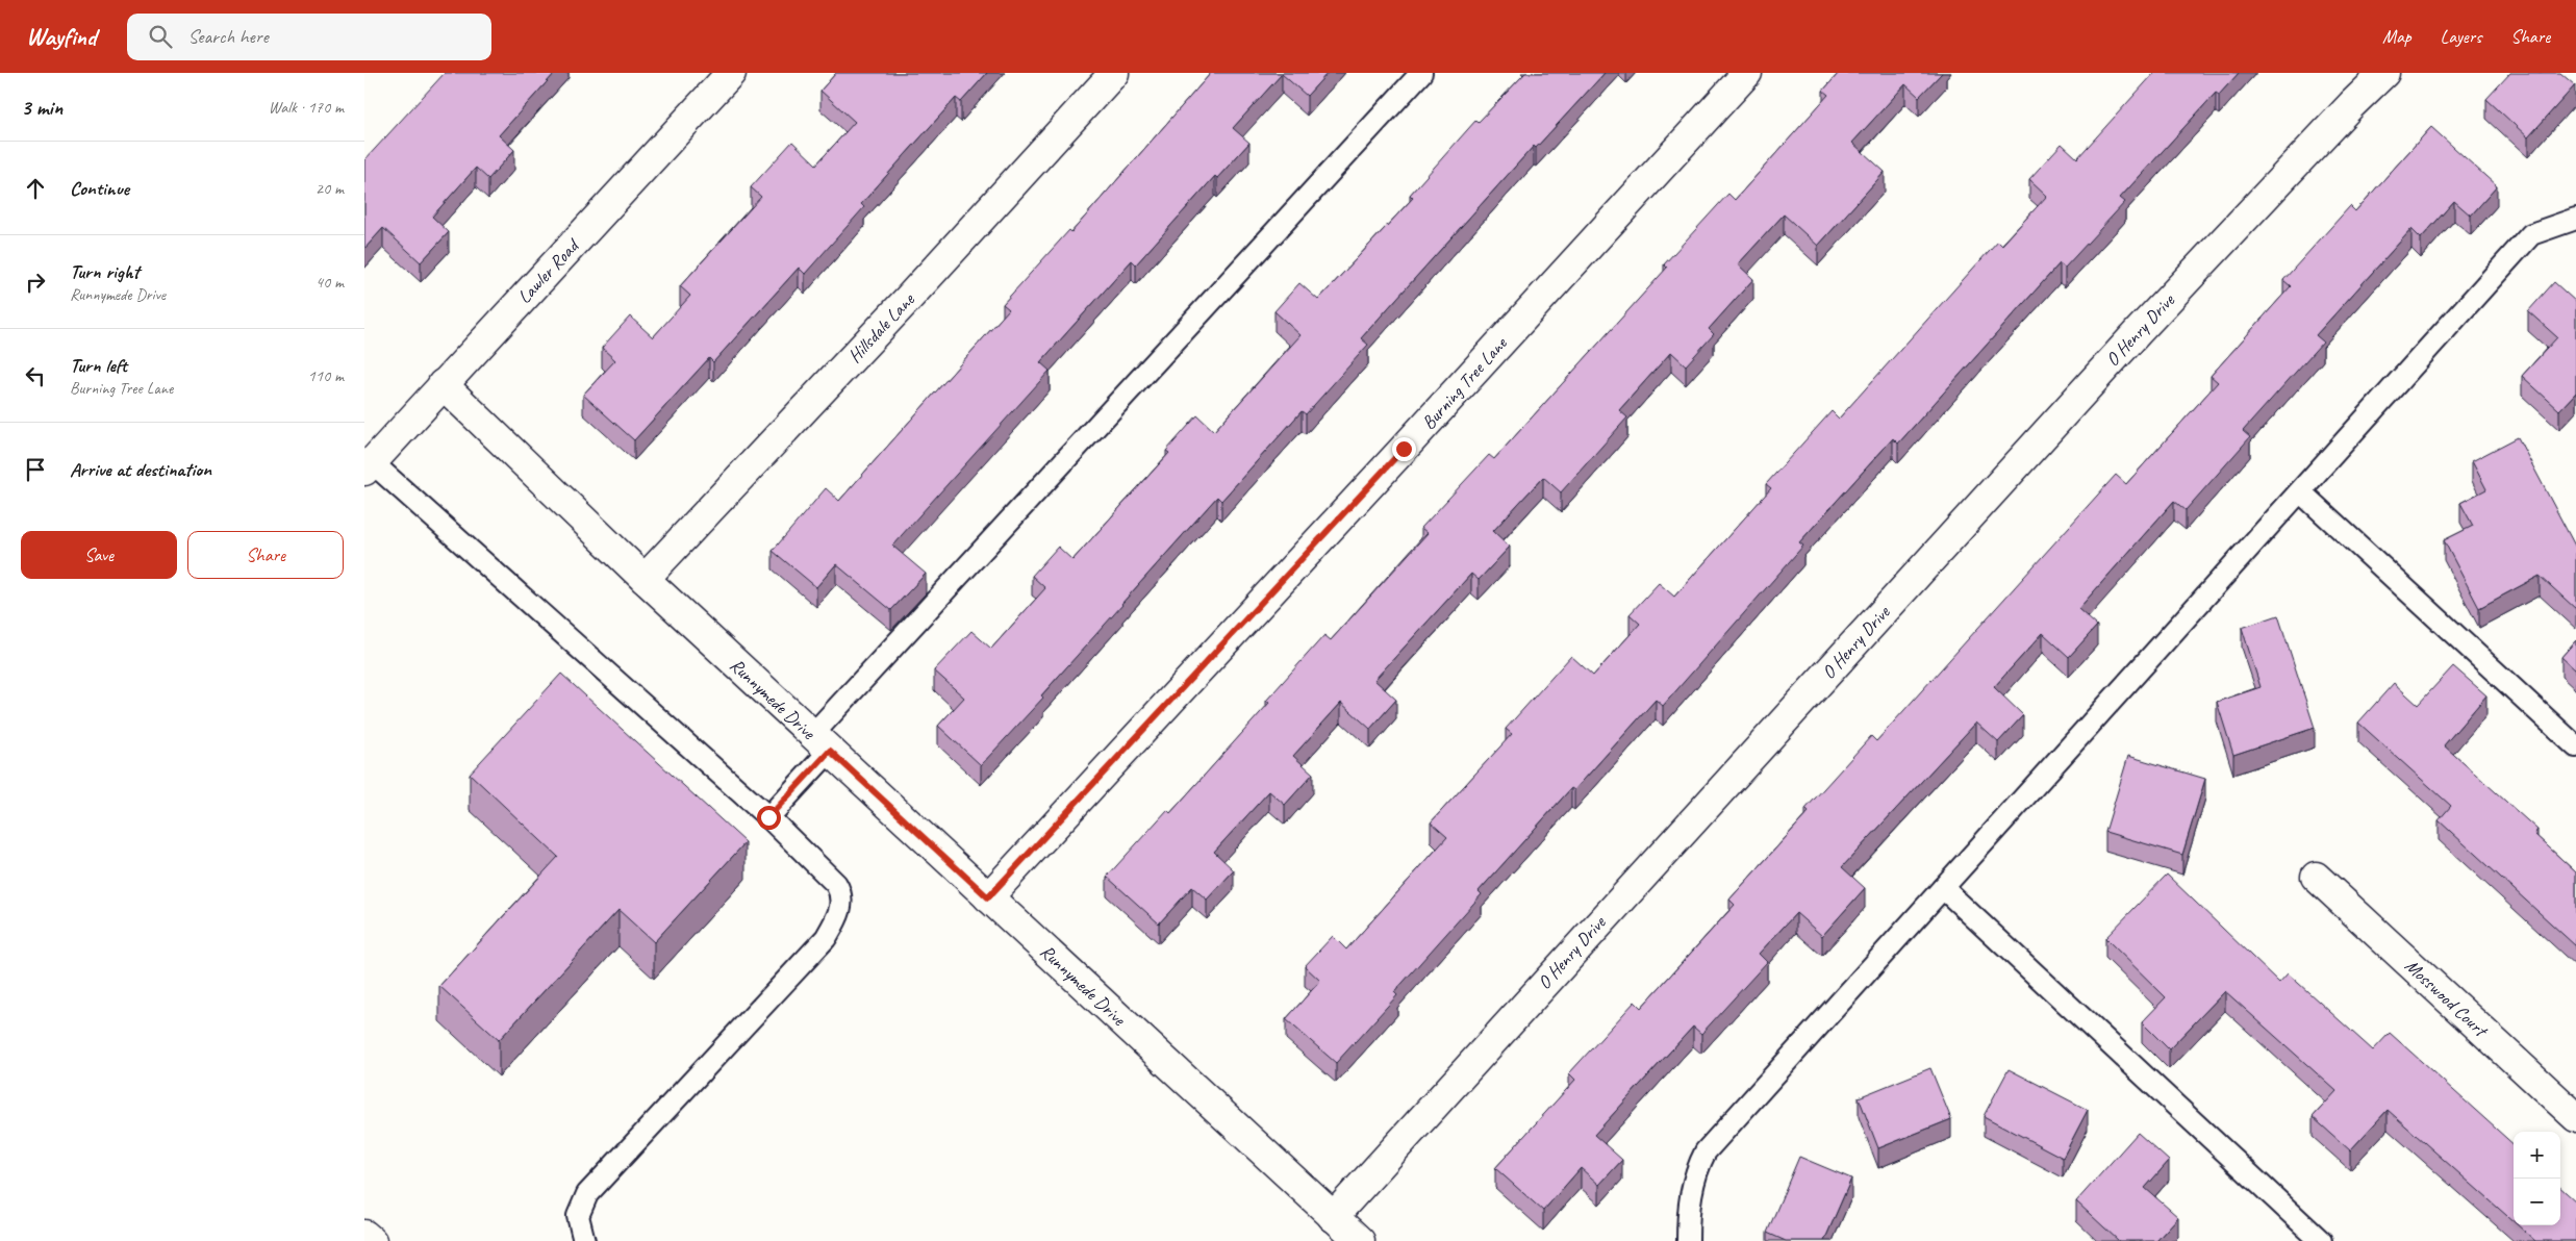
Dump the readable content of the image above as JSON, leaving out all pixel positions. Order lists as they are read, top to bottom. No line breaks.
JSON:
{"streets":{"street":["Lawler Road","Hillsdale Lane","O Henry Drive","Burning Tree Lane","Runnymede Drive","Mosswood Court"]},"crossings":[["Lawler Road","Runnymede Drive"],["Hillsdale Lane","Runnymede Drive"],["O Henry Drive","Runnymede Drive"],["Burning Tree Lane","Runnymede Drive"]],"page":{"header":"Wayfind","search":"Search here","nav":["Map","Layers","Share"],"heading":["3 min","Walk · 170 m"],"list":[["Continue","20 m"],["Turn right","Runnymede Drive","40 m"],["Turn left","Burning Tree Lane","110 m"],"Arrive at destination"],"buttons":["Save","Share"],"map_buttons":["+","−"]}}
